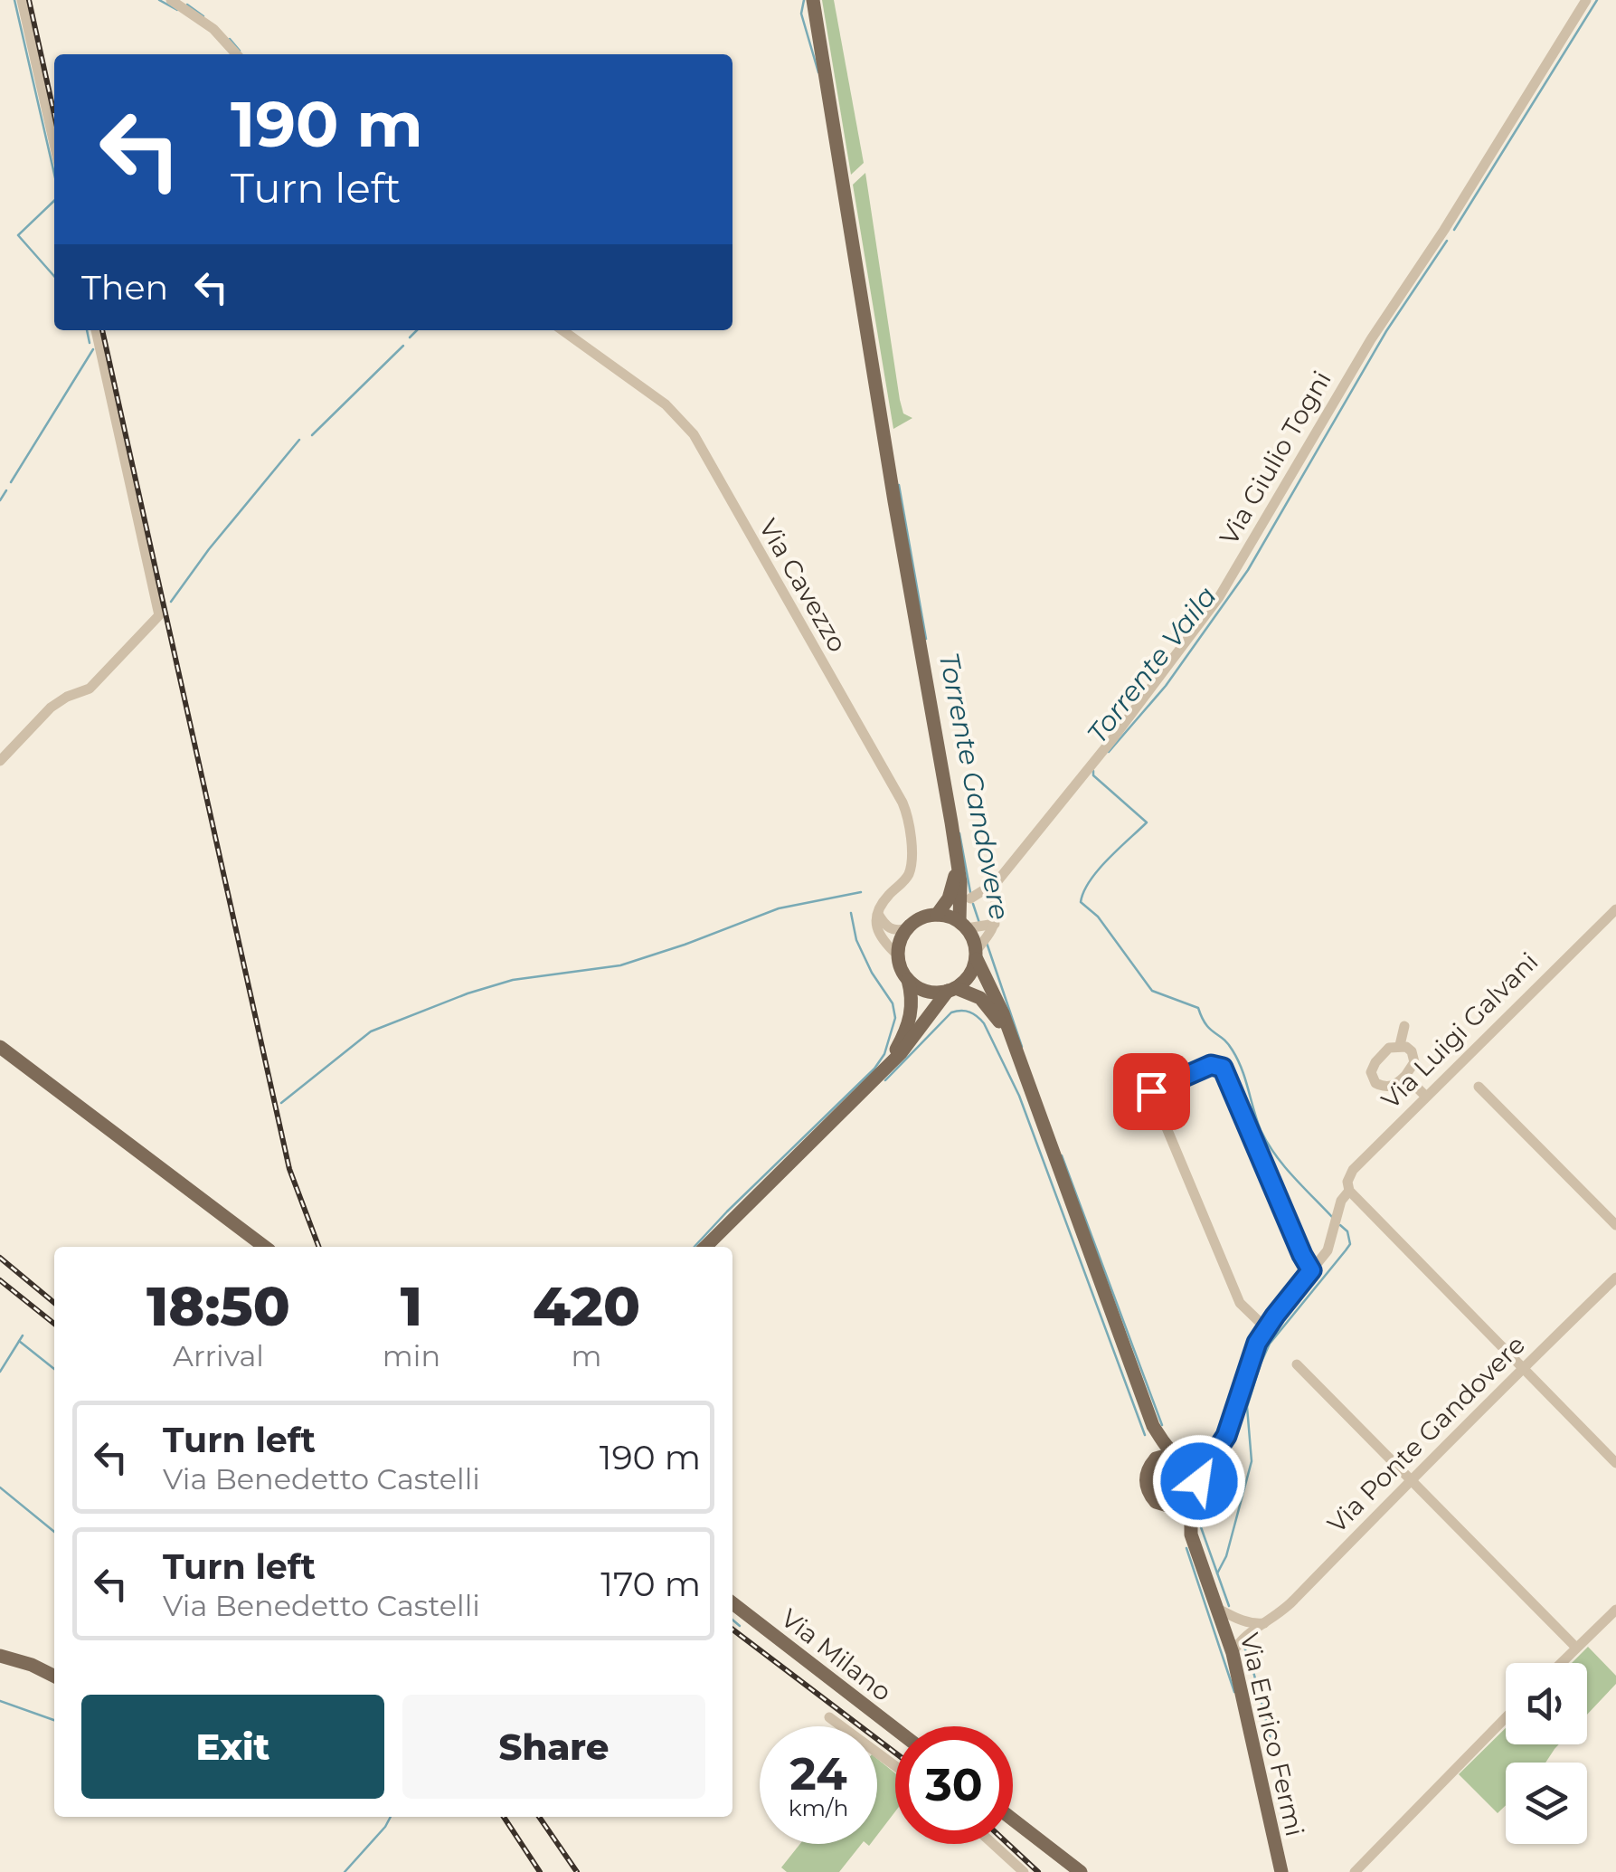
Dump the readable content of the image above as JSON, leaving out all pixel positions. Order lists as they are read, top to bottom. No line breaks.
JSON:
{"streets":{"main road":["Via Milano","Via Enrico Fermi"],"street":["Via Giulio Togni","Via Cavezzo","Via Luigi Galvani","Via Ponte Gandovere"]},"crossings":[["Via Ponte Gandovere","Via Enrico Fermi"]],"water":["Torrente Vaila","Torrente Gandovere"],"page":{"turn":["190 m","Turn left"],"then":"Then","eta":["18:50","Arrival","1","min","420","m"],"list":[{"name":"Turn left","note":"Via Benedetto Castelli","value":"190 m"},{"name":"Turn left","note":"Via Benedetto Castelli","value":"170 m"}],"buttons":["Exit","Share"],"speed":"24 km/h","limit":"30"}}
